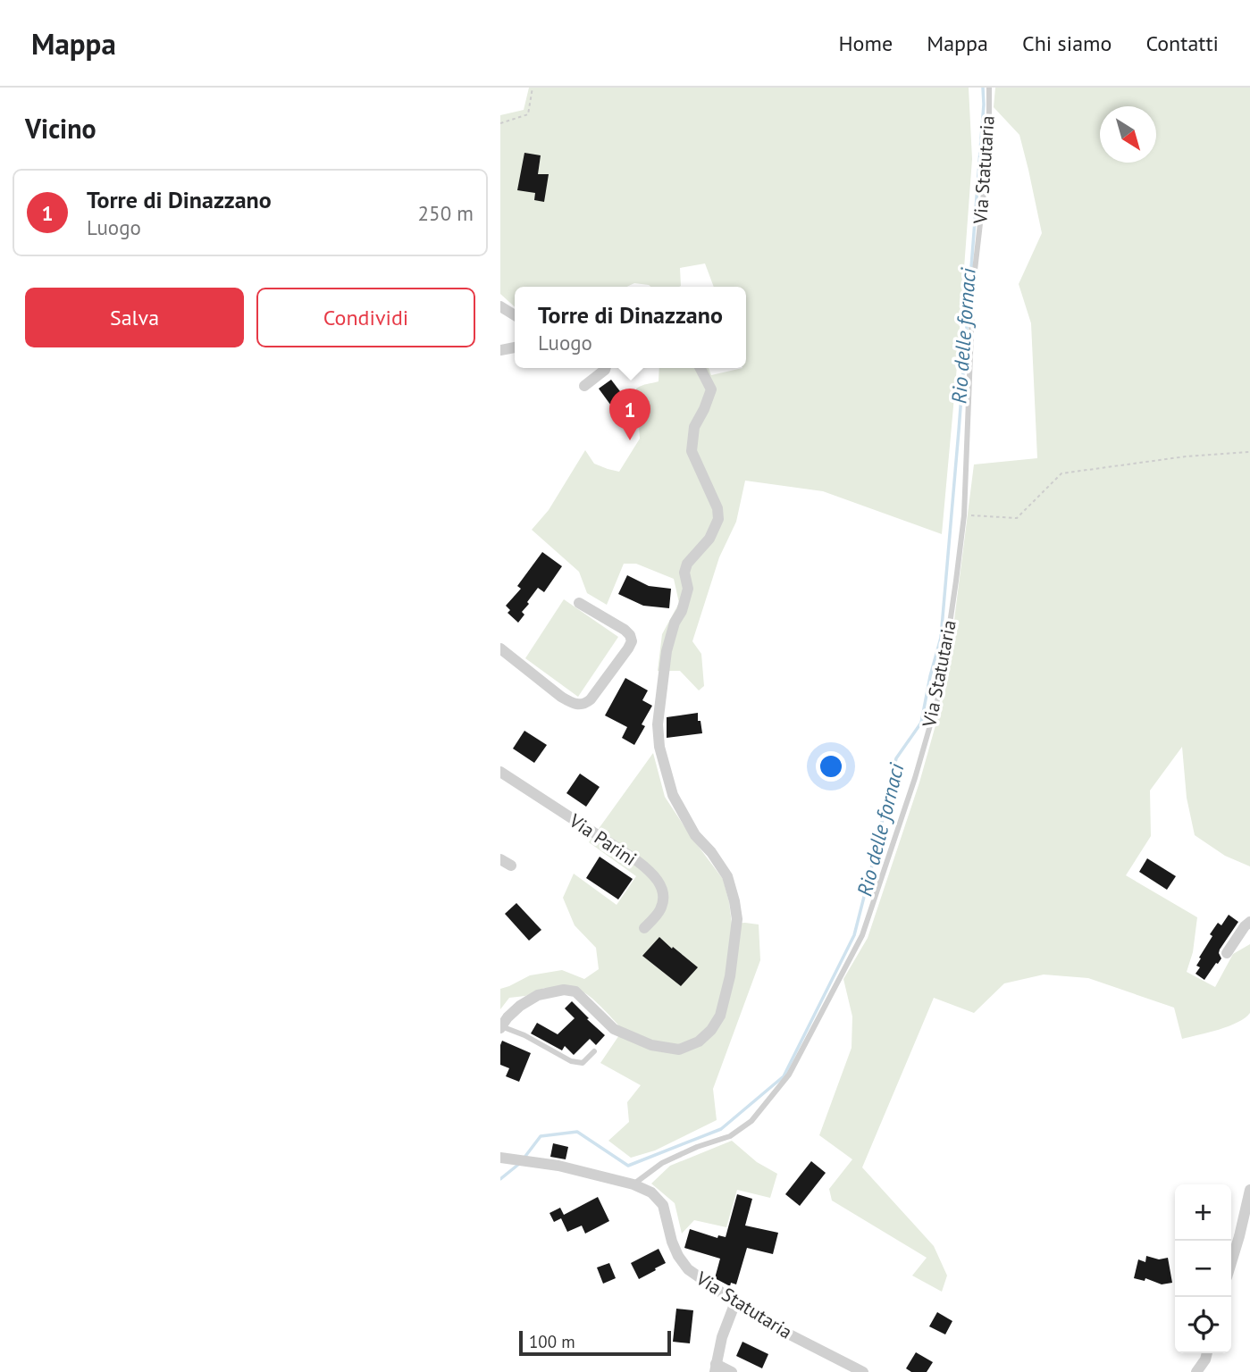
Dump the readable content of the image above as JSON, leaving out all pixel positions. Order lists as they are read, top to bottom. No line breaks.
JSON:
{"streets":{"street":["Via Statutaria","Via Parini"]},"water":["Rio delle fornaci"],"scale_bar":"100 m","north":"bottom right","page":{"header":"Mappa","nav":["Home","Mappa","Chi siamo","Contatti"],"heading":"Vicino","list":[{"mark":"1","name":"Torre di Dinazzano","note":"Luogo","value":"250 m"}],"buttons":["Salva","Condividi"],"popup":["Torre di Dinazzano","Luogo"],"pins":"1","map_buttons":["+","−"],"scale":"100 m"}}
